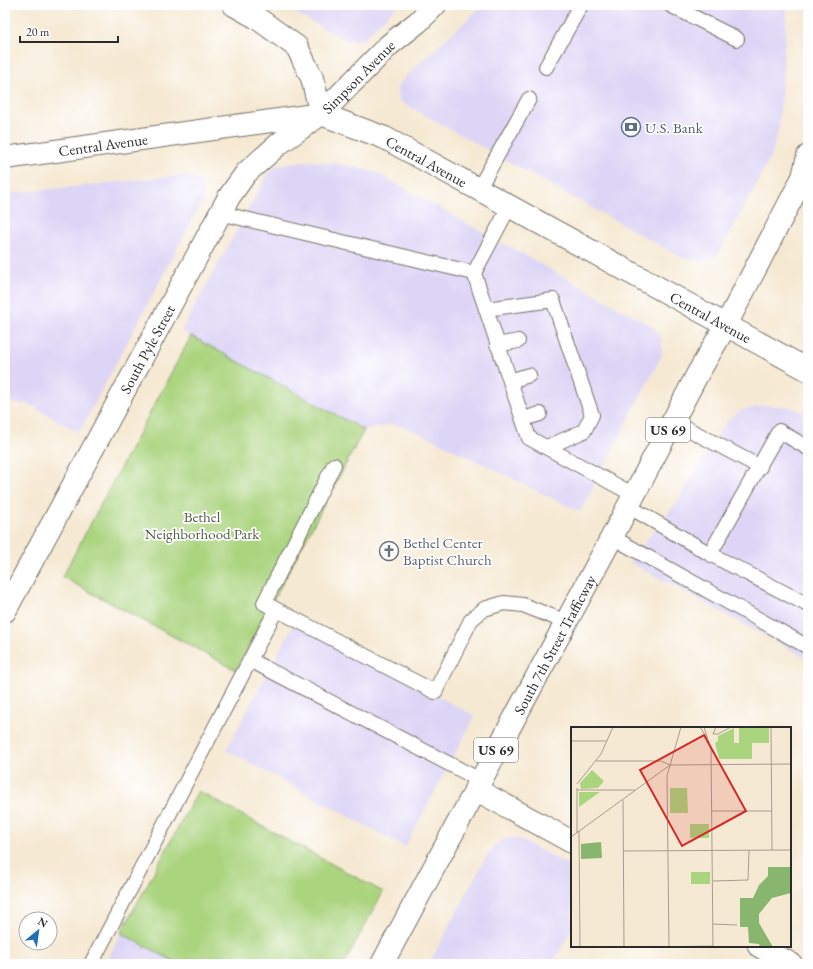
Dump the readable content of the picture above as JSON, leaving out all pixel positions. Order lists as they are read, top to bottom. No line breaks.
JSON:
{"streets":{"main road":["Simpson Avenue","Central Avenue","South Pyle Street","US 69","South 7th Street Trafficway"]},"crossings":[["Simpson Avenue","Central Avenue"],["Simpson Avenue","South Pyle Street"],["Central Avenue","South Pyle Street"],["Central Avenue","US 69"],["Central Avenue","South 7th Street Trafficway"],["US 69","South 7th Street Trafficway"]],"parks":["Bethel Neighborhood Park"],"places":{"bank":["U.S. Bank"],"church":["Bethel Center Baptist Church"]},"scale_bar":"20 m","north":"top right"}
